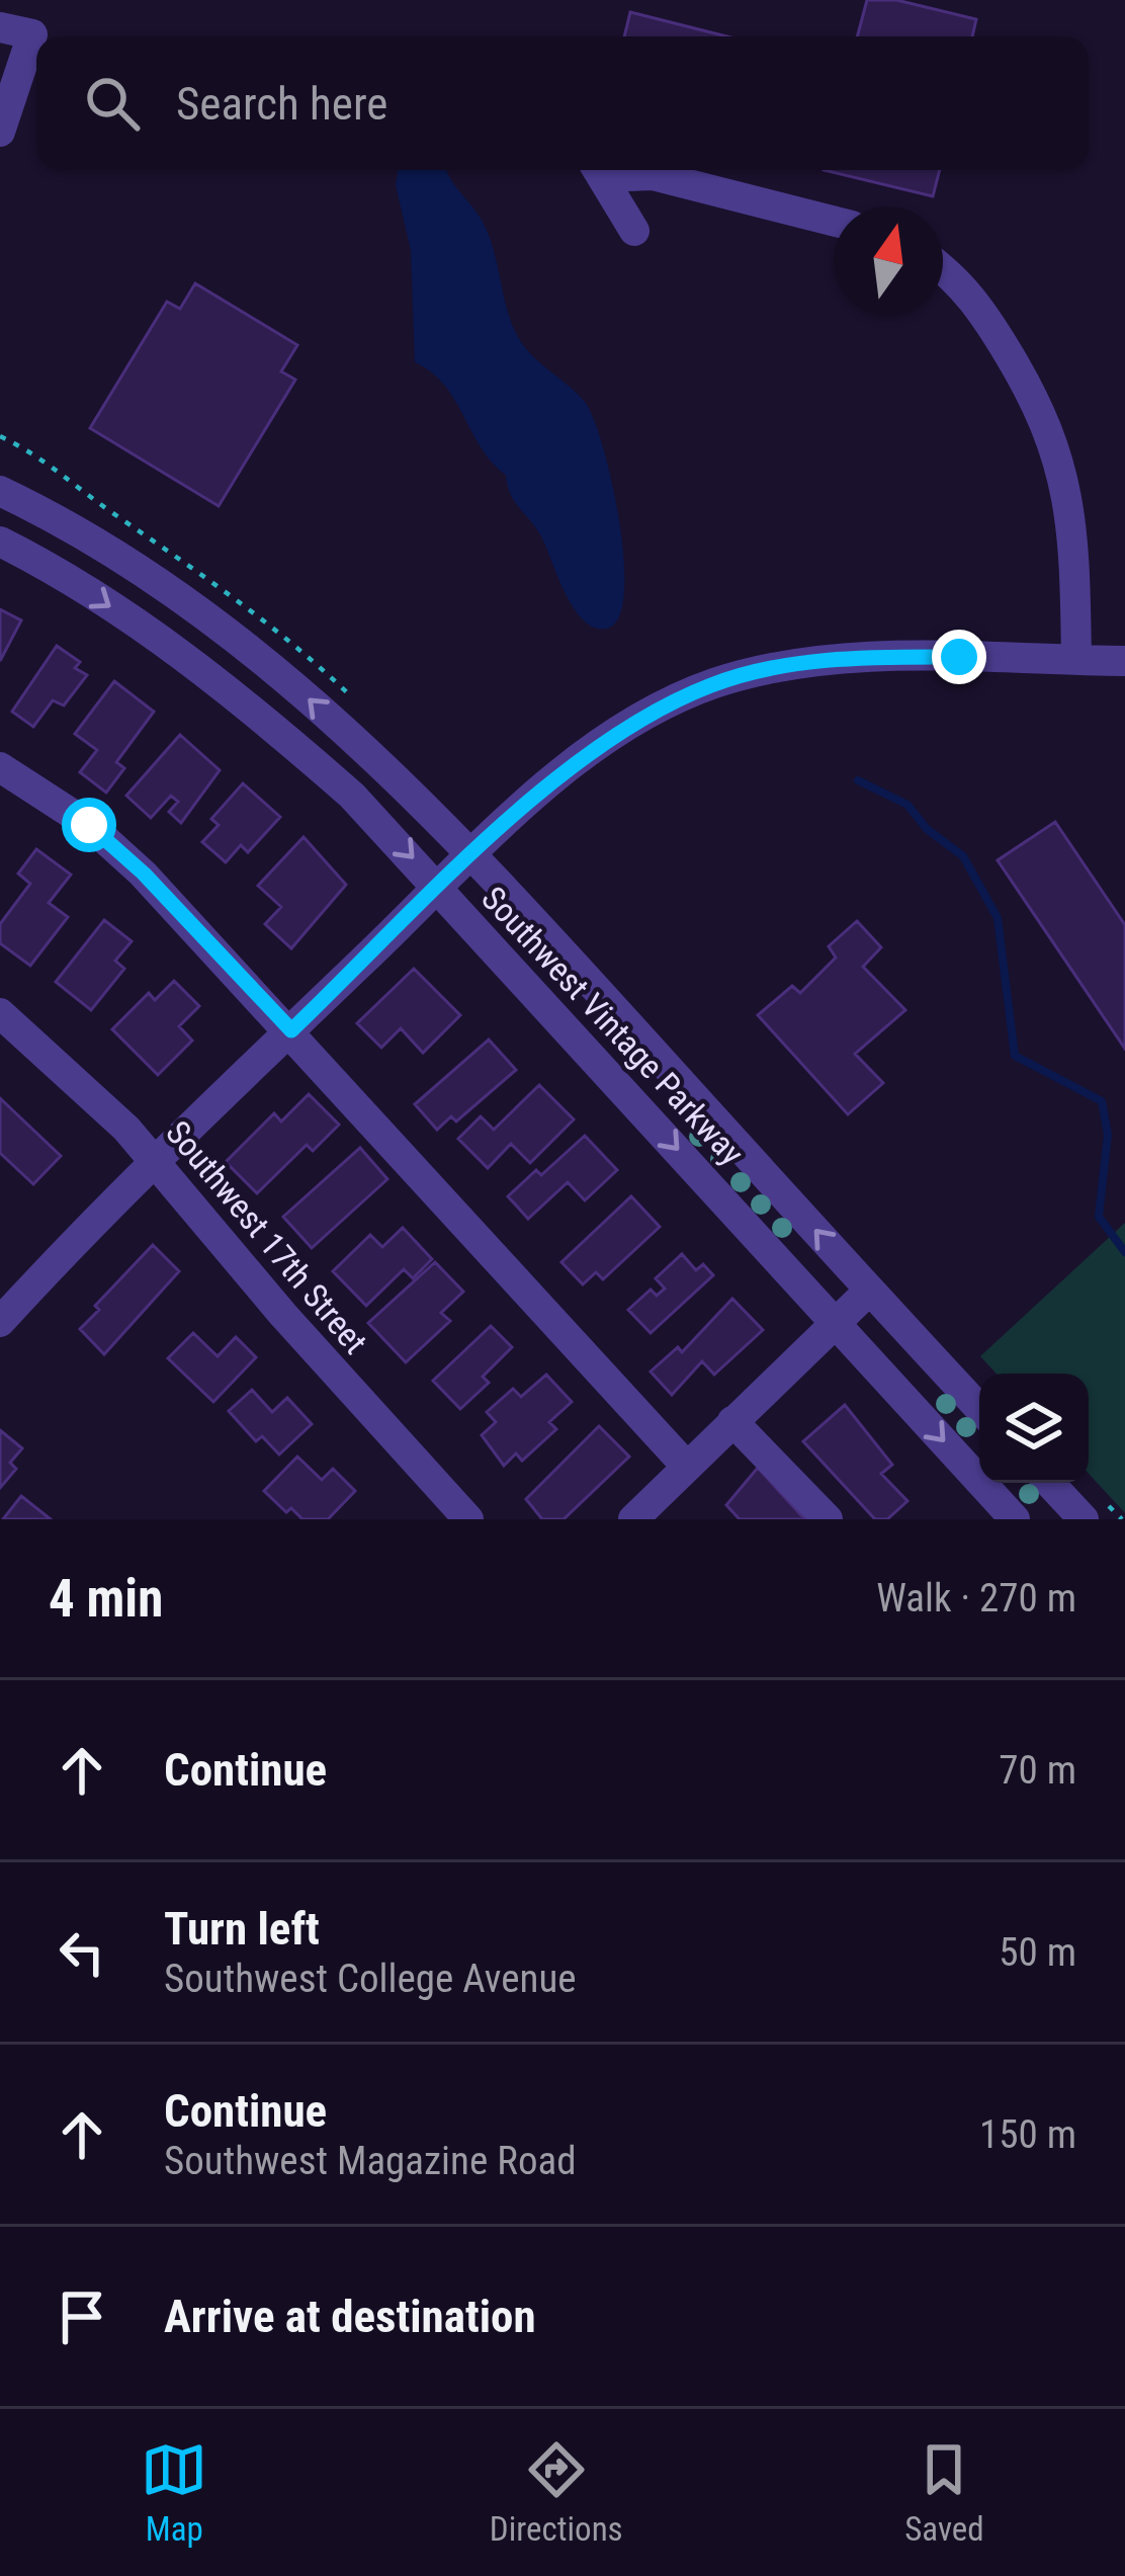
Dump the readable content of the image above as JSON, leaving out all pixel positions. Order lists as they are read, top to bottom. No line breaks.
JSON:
{"streets":{"street":["Southwest Vintage Parkway","Southwest 17th Street"]},"north":"top","page":{"search":"Search here","heading":["4 min","Walk · 270 m"],"list":[["Continue","70 m"],["Turn left","Southwest College Avenue","50 m"],["Continue","Southwest Magazine Road","150 m"],"Arrive at destination"],"nav":["Map","Directions","Saved"]}}
